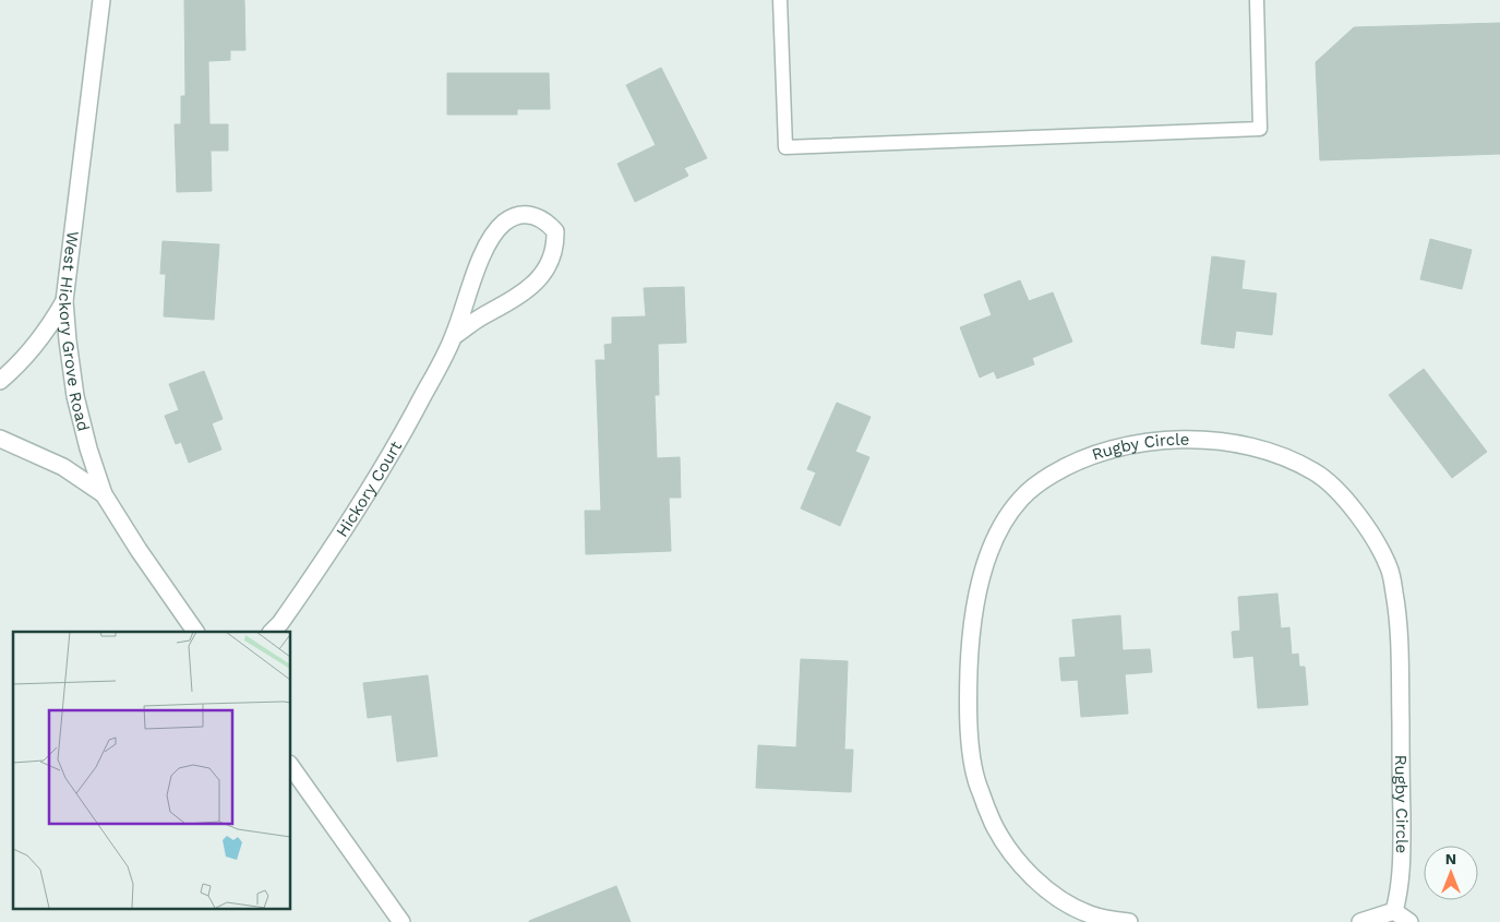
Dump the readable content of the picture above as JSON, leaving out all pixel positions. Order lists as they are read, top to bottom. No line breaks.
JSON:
{"streets":{"street":["West Hickory Grove Road","Rugby Circle","Hickory Court"]},"north":"top"}
